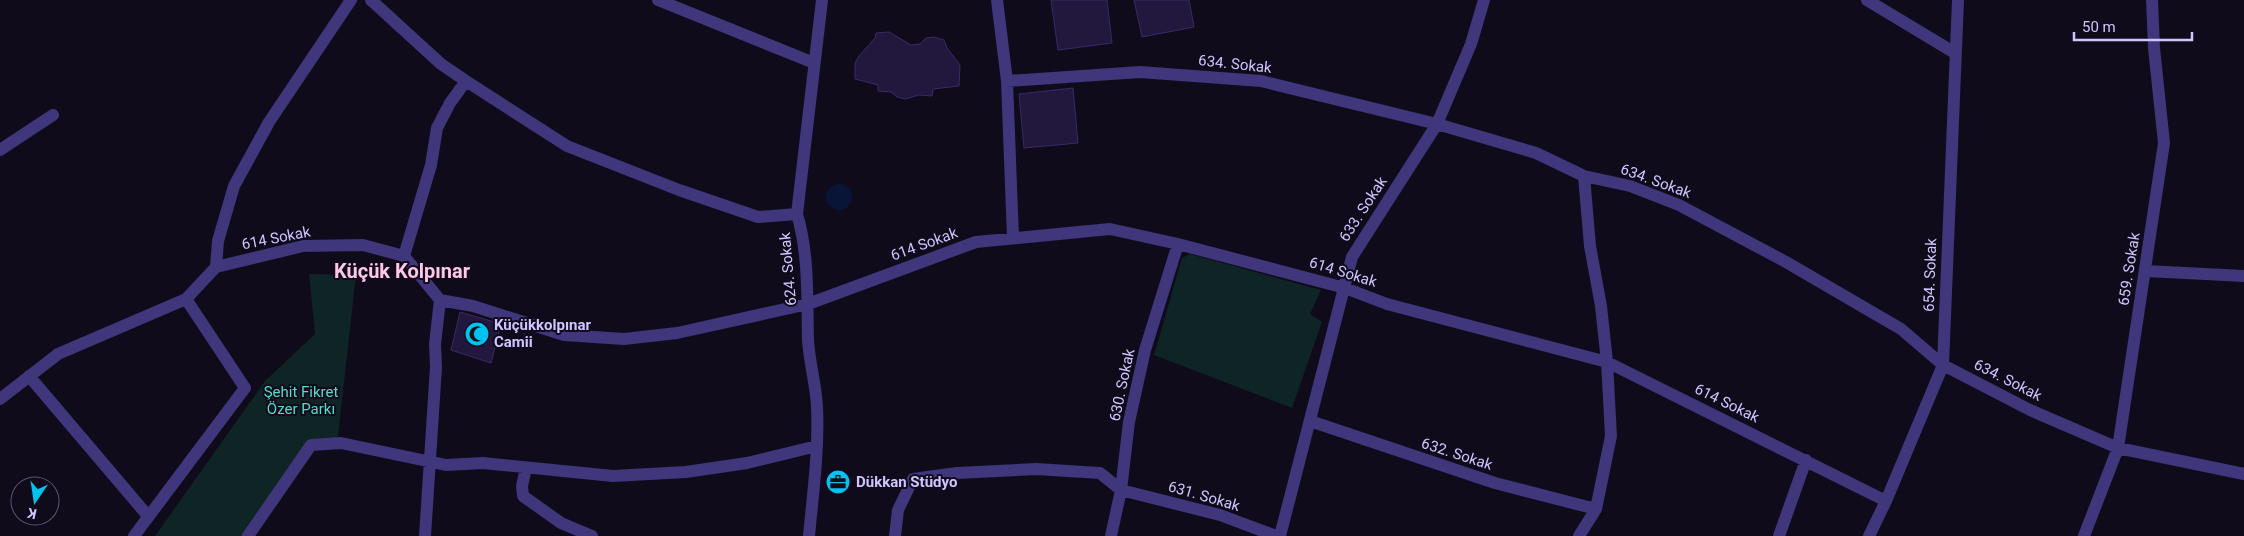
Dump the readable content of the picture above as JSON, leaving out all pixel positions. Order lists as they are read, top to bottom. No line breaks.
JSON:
{"streets":{"street":["634. Sokak","633. Sokak","614 Sokak","624. Sokak","659. Sokak","654. Sokak","630. Sokak","632. Sokak","631. Sokak"]},"crossings":[["634. Sokak","633. Sokak"],["634. Sokak","659. Sokak"],["634. Sokak","654. Sokak"],["633. Sokak","614 Sokak"],["633. Sokak","632. Sokak"],["633. Sokak","631. Sokak"],["614 Sokak","624. Sokak"],["614 Sokak","654. Sokak"],["614 Sokak","630. Sokak"],["630. Sokak","631. Sokak"]],"districts":["Küçük Kolpınar"],"parks":["Şehit Fikret Özer Parkı"],"places":{"mosque":["Küçükkolpınar Camii"],"office":["Dükkan Stüdyo"]},"scale_bar":"50 m","north":"bottom"}
